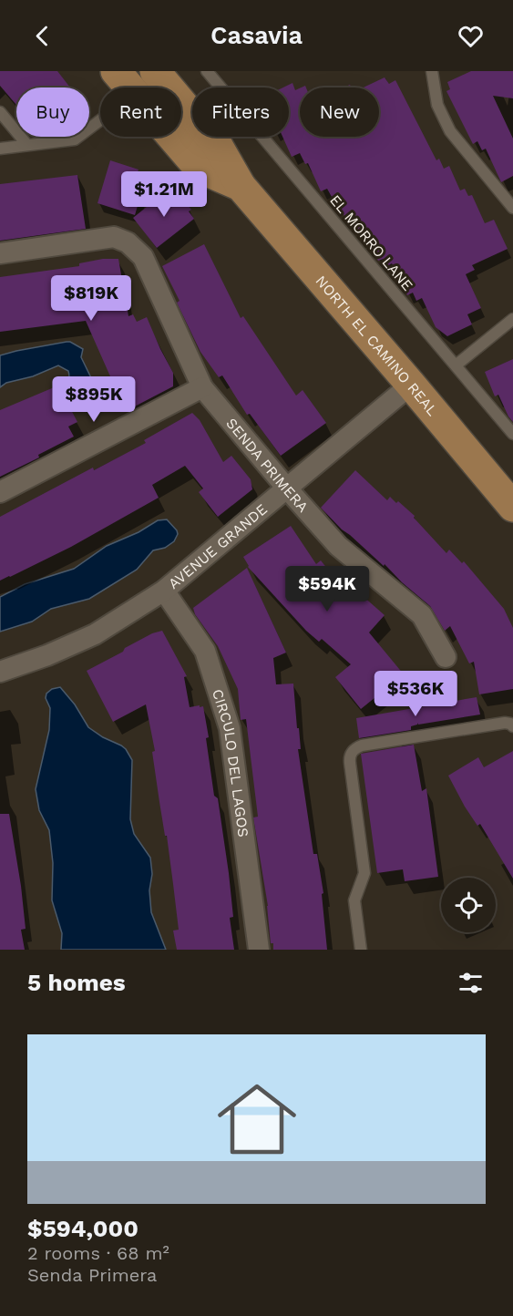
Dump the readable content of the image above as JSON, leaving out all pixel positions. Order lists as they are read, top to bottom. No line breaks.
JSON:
{"streets":{"main road":["NORTH EL CAMINO REAL"],"street":["SENDA PRIMERA","AVENUE GRANDE","CIRCULO DEL LAGOS"],"lane":["EL MORRO LANE"]},"crossings":[["NORTH EL CAMINO REAL","AVENUE GRANDE"],["SENDA PRIMERA","AVENUE GRANDE"],["AVENUE GRANDE","CIRCULO DEL LAGOS"]],"page":{"header":"Casavia","chip":["Buy","Rent","Filters","New"],"price":["$1.21M","$819K","$895K","$594K","$536K"],"heading":"5 homes","list":[{"name":"$594,000","note":"2 rooms · 68 m² · Senda Primera"}]}}
